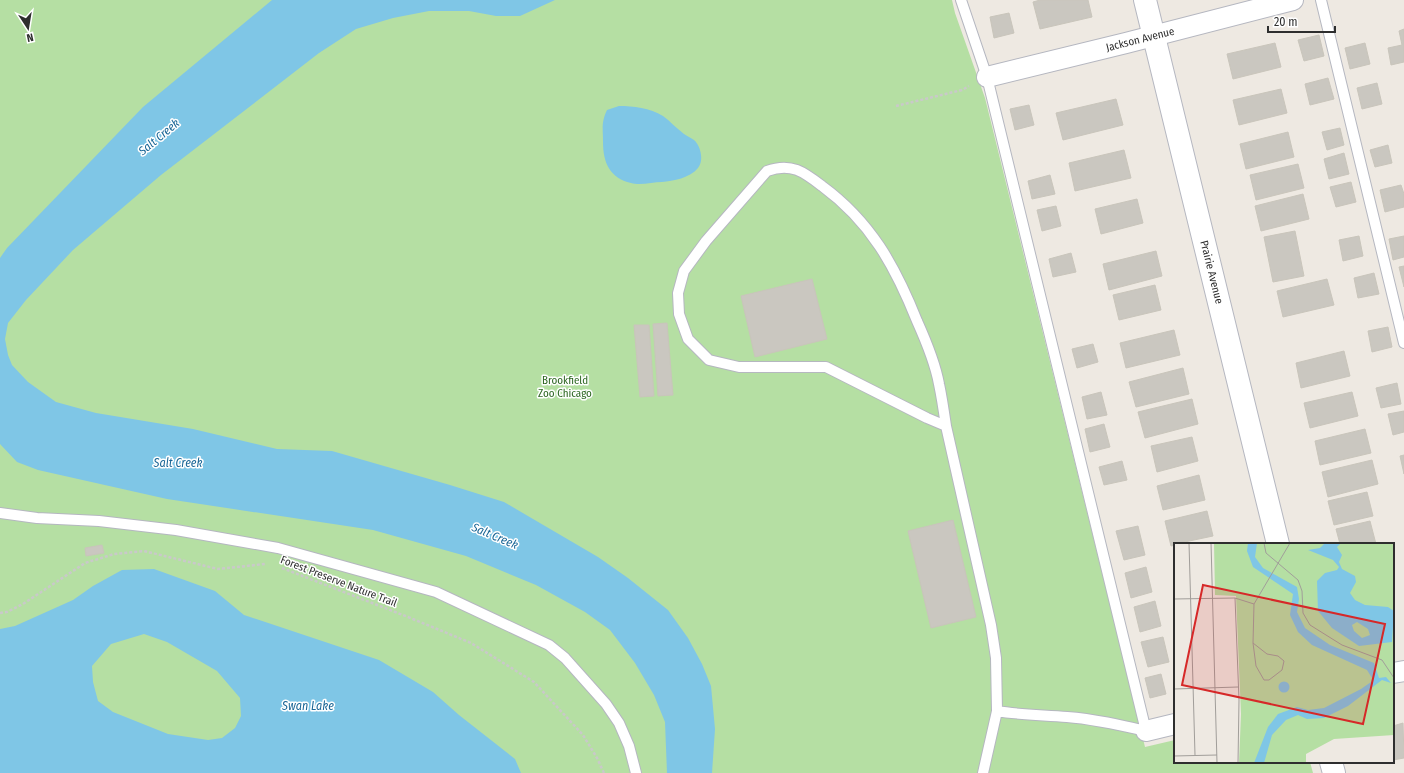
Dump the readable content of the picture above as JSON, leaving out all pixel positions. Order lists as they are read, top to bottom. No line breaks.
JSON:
{"streets":{"street":["Jackson Avenue","Prairie Avenue"],"path":["Forest Preserve Nature Trail"]},"crossings":[["Jackson Avenue","Prairie Avenue"]],"water":["Salt Creek","Swan Lake"],"parks":["Brookfield Zoo Chicago"],"scale_bar":"20 m","north":"bottom"}
